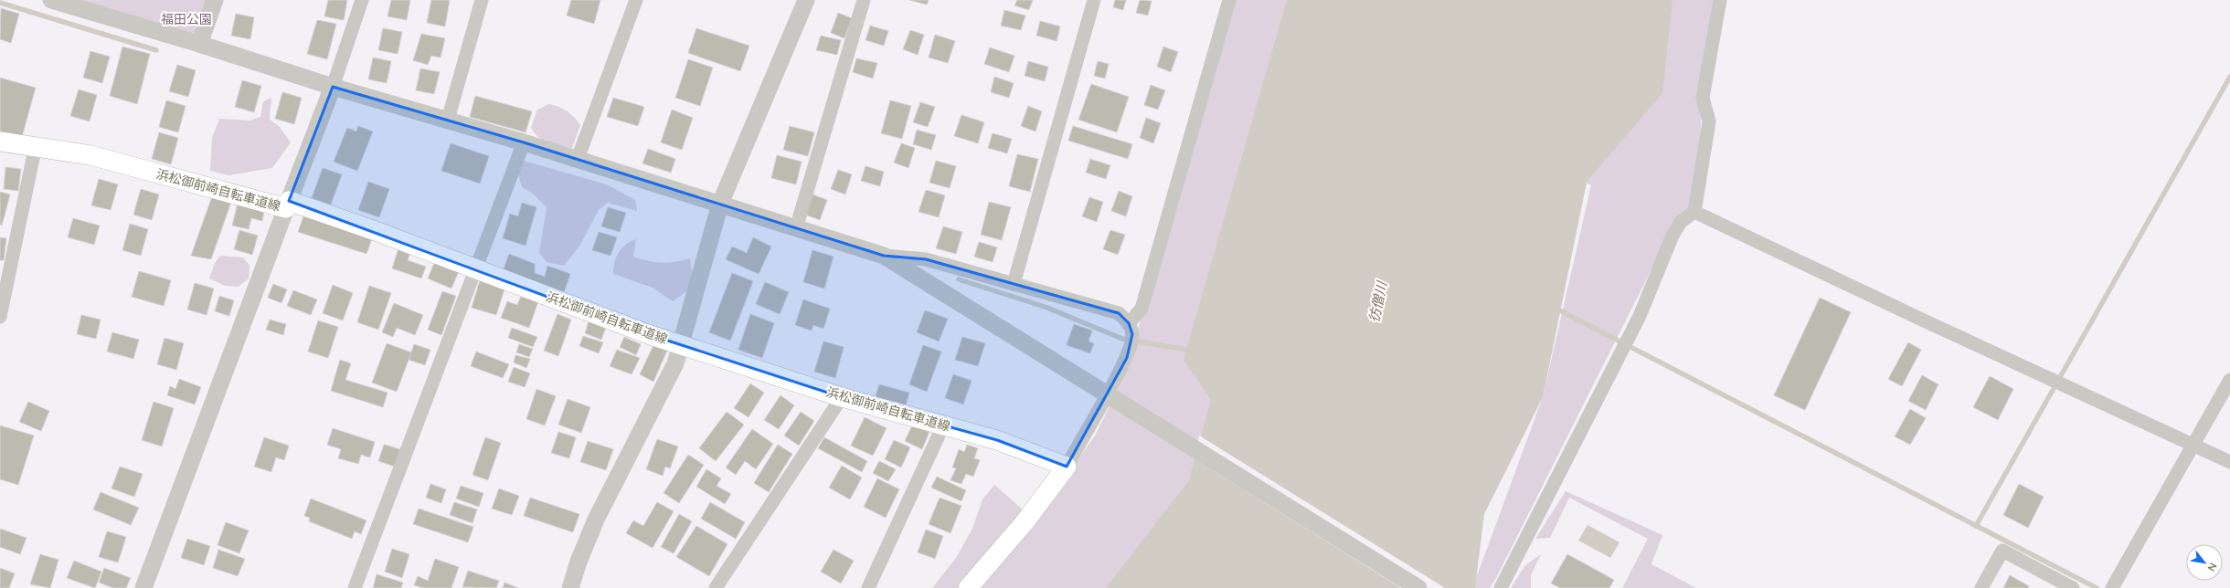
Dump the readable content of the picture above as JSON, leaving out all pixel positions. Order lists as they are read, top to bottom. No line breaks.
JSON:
{"streets":{"main road":["浜松御前崎自転車道線"]},"water":["彷僧川"],"parks":["福田公園"],"north":"bottom right"}
